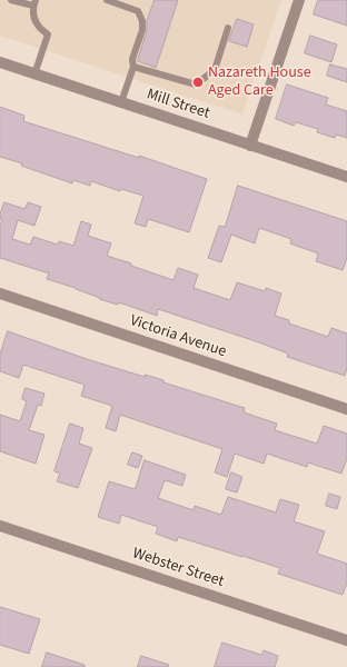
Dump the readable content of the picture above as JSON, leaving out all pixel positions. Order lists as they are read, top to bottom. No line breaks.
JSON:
{"streets":{"street":["Mill Street","Victoria Avenue","Webster Street"]},"places":["Nazareth House Aged Care"]}
